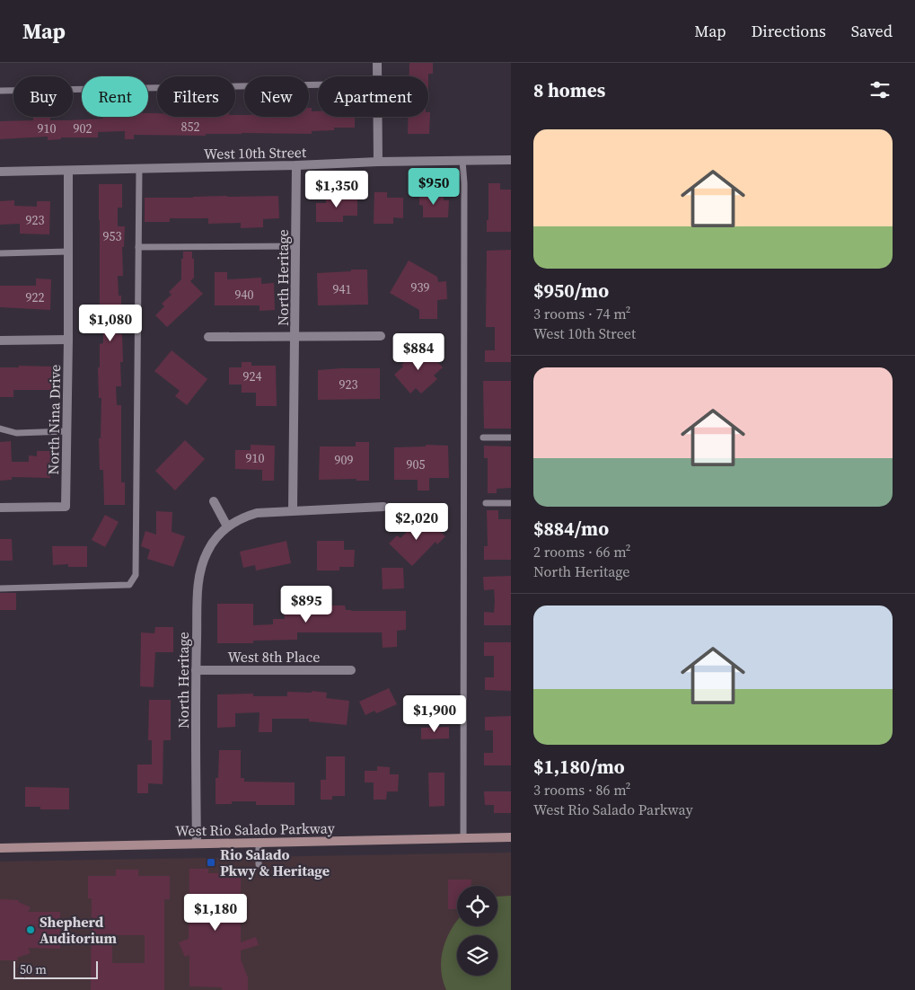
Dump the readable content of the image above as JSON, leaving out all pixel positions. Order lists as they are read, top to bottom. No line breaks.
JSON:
{"streets":{"main road":["West Rio Salado Parkway"],"street":["West 10th Street","North Heritage","North Nina Drive","West 8th Place"]},"crossings":[["West 10th Street","North Heritage"],["West 10th Street","North Nina Drive"],["North Heritage","West 8th Place"],["North Heritage","West Rio Salado Parkway"]],"places":{"transit":["Rio Salado Pkwy & Heritage"],"other":["Shepherd Auditorium"]},"house_numbers":["852","910","902","923","953","939","941","940","922","924","923","910","909","905"],"scale_bar":"50 m","page":{"header":"Map","nav":["Map","Directions","Saved"],"heading":"8 homes","chip":["Buy","Rent","Filters","New","Apartment"],"list":[{"name":"$950/mo","note":"3 rooms · 74 m² · West 10th Street"},{"name":"$884/mo","note":"2 rooms · 66 m² · North Heritage"},{"name":"$1,180/mo","note":"3 rooms · 86 m² · West Rio Salado Parkway"}],"price":["$950","$1,350","$1,080","$884","$2,020","$895","$1,900","$1,180"],"scale":"50 m"}}
